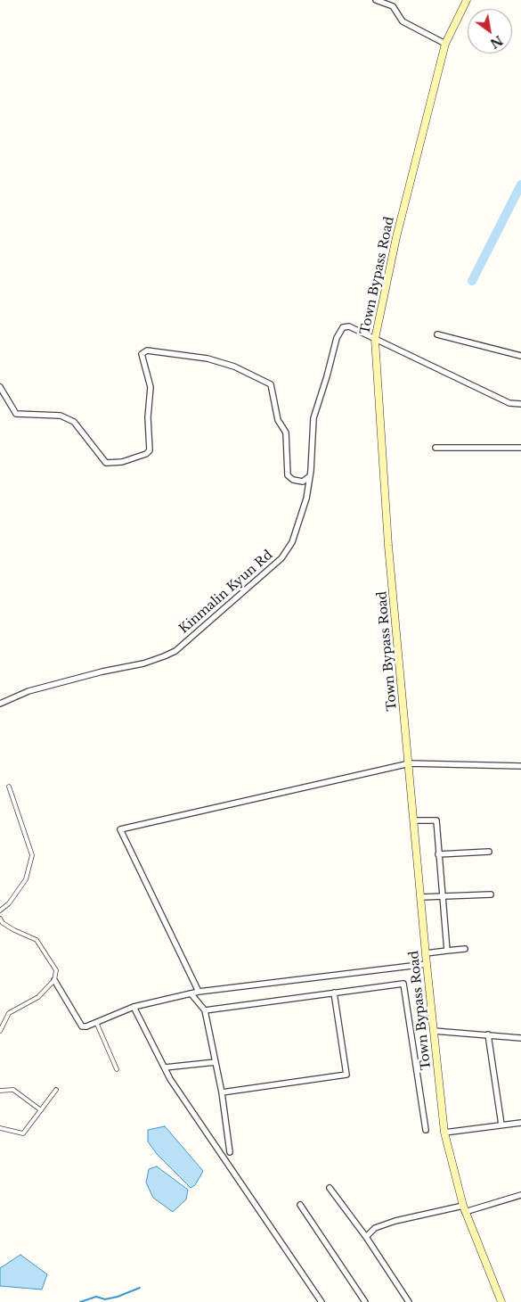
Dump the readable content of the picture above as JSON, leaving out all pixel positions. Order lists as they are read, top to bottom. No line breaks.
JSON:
{"streets":{"main road":["Town Bypass Road"],"street":["Kinmalin Kyun Rd"]},"crossings":[["Town Bypass Road","Kinmalin Kyun Rd"]],"north":"bottom right"}
